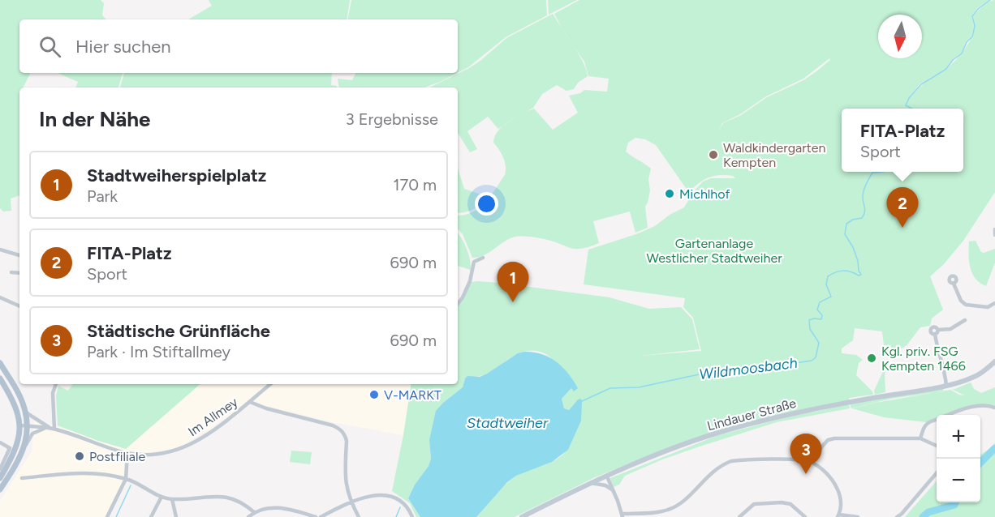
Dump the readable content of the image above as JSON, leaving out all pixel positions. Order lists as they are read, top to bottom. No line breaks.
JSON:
{"streets":{"main road":["Lindauer Straße"],"street":["Im Allmey"]},"water":["Wildmoosbach","Stadtweiher"],"parks":["Gartenanlage Westlicher Stadtweiher"],"places":["Waldkindergarten Kempten","Michlhof","Kgl. priv. FSG Kempten 1466","V-MARKT","Postfiliale"],"north":"bottom","page":{"search":"Hier suchen","heading":["In der Nähe","3 Ergebnisse"],"popup":["FITA-Platz","Sport"],"list":[{"mark":"1","name":"Stadtweiherspielplatz","note":"Park","value":"170 m"},{"mark":"2","name":"FITA-Platz","note":"Sport","value":"690 m"},{"mark":"3","name":"Städtische Grünfläche","note":"Park · Im Stiftallmey","value":"690 m"}],"pins":["2","1","3"],"map_buttons":["+","−"]}}
